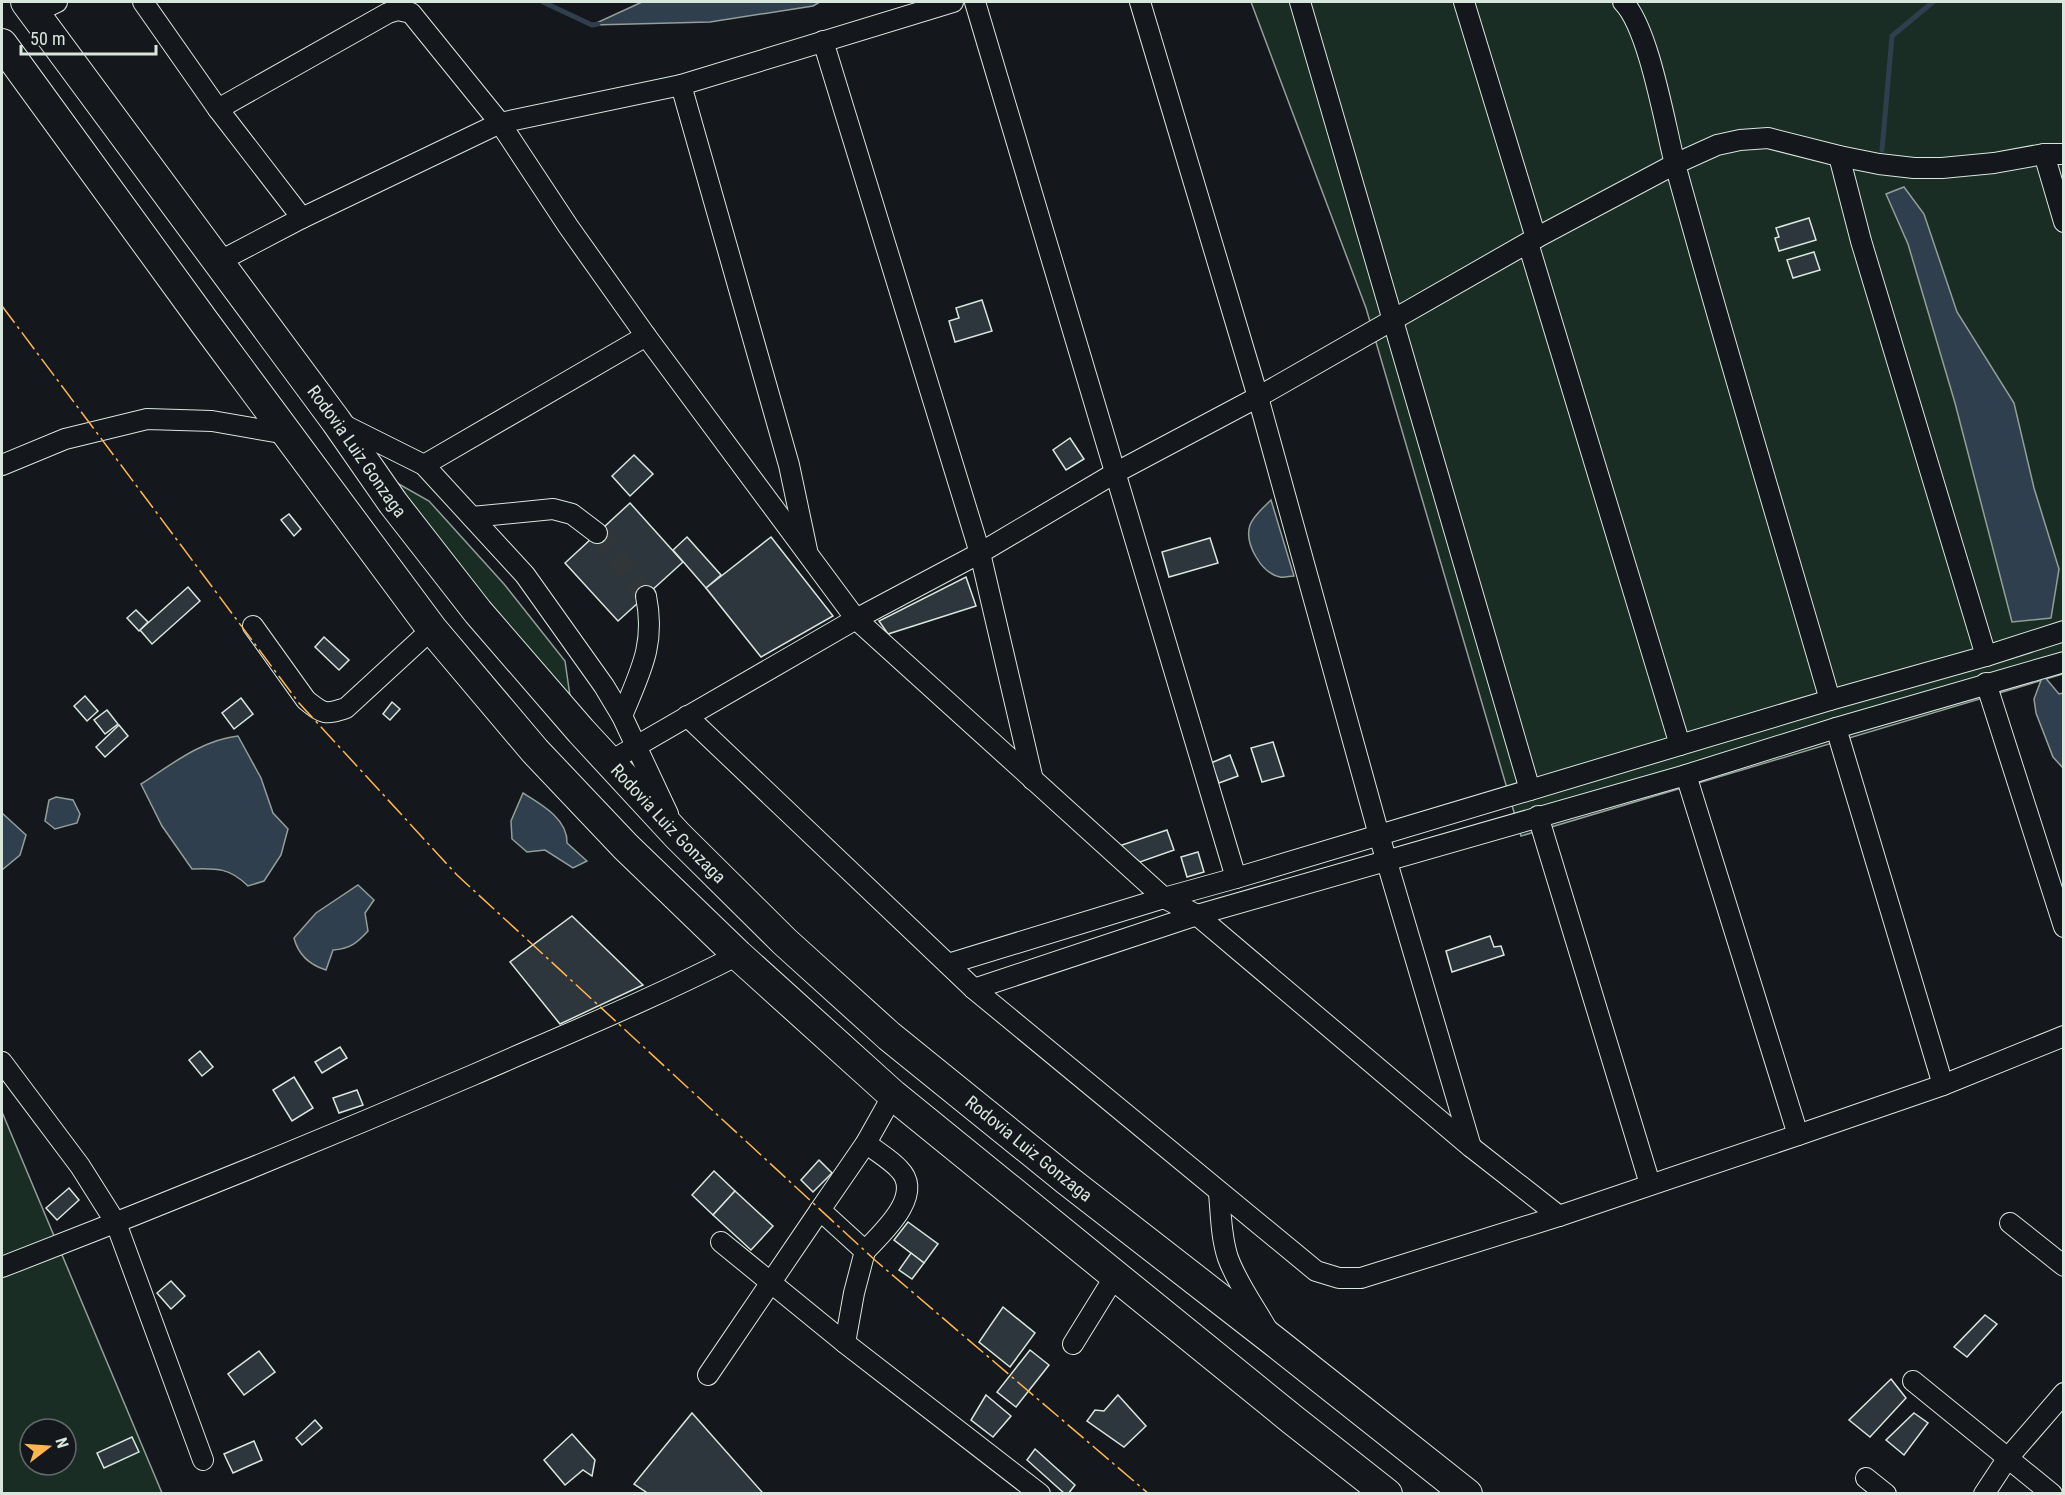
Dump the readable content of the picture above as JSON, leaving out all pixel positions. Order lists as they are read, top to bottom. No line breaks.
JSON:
{"streets":{"highway":["Rodovia Luiz Gonzaga"]},"scale_bar":"50 m","north":"right"}
